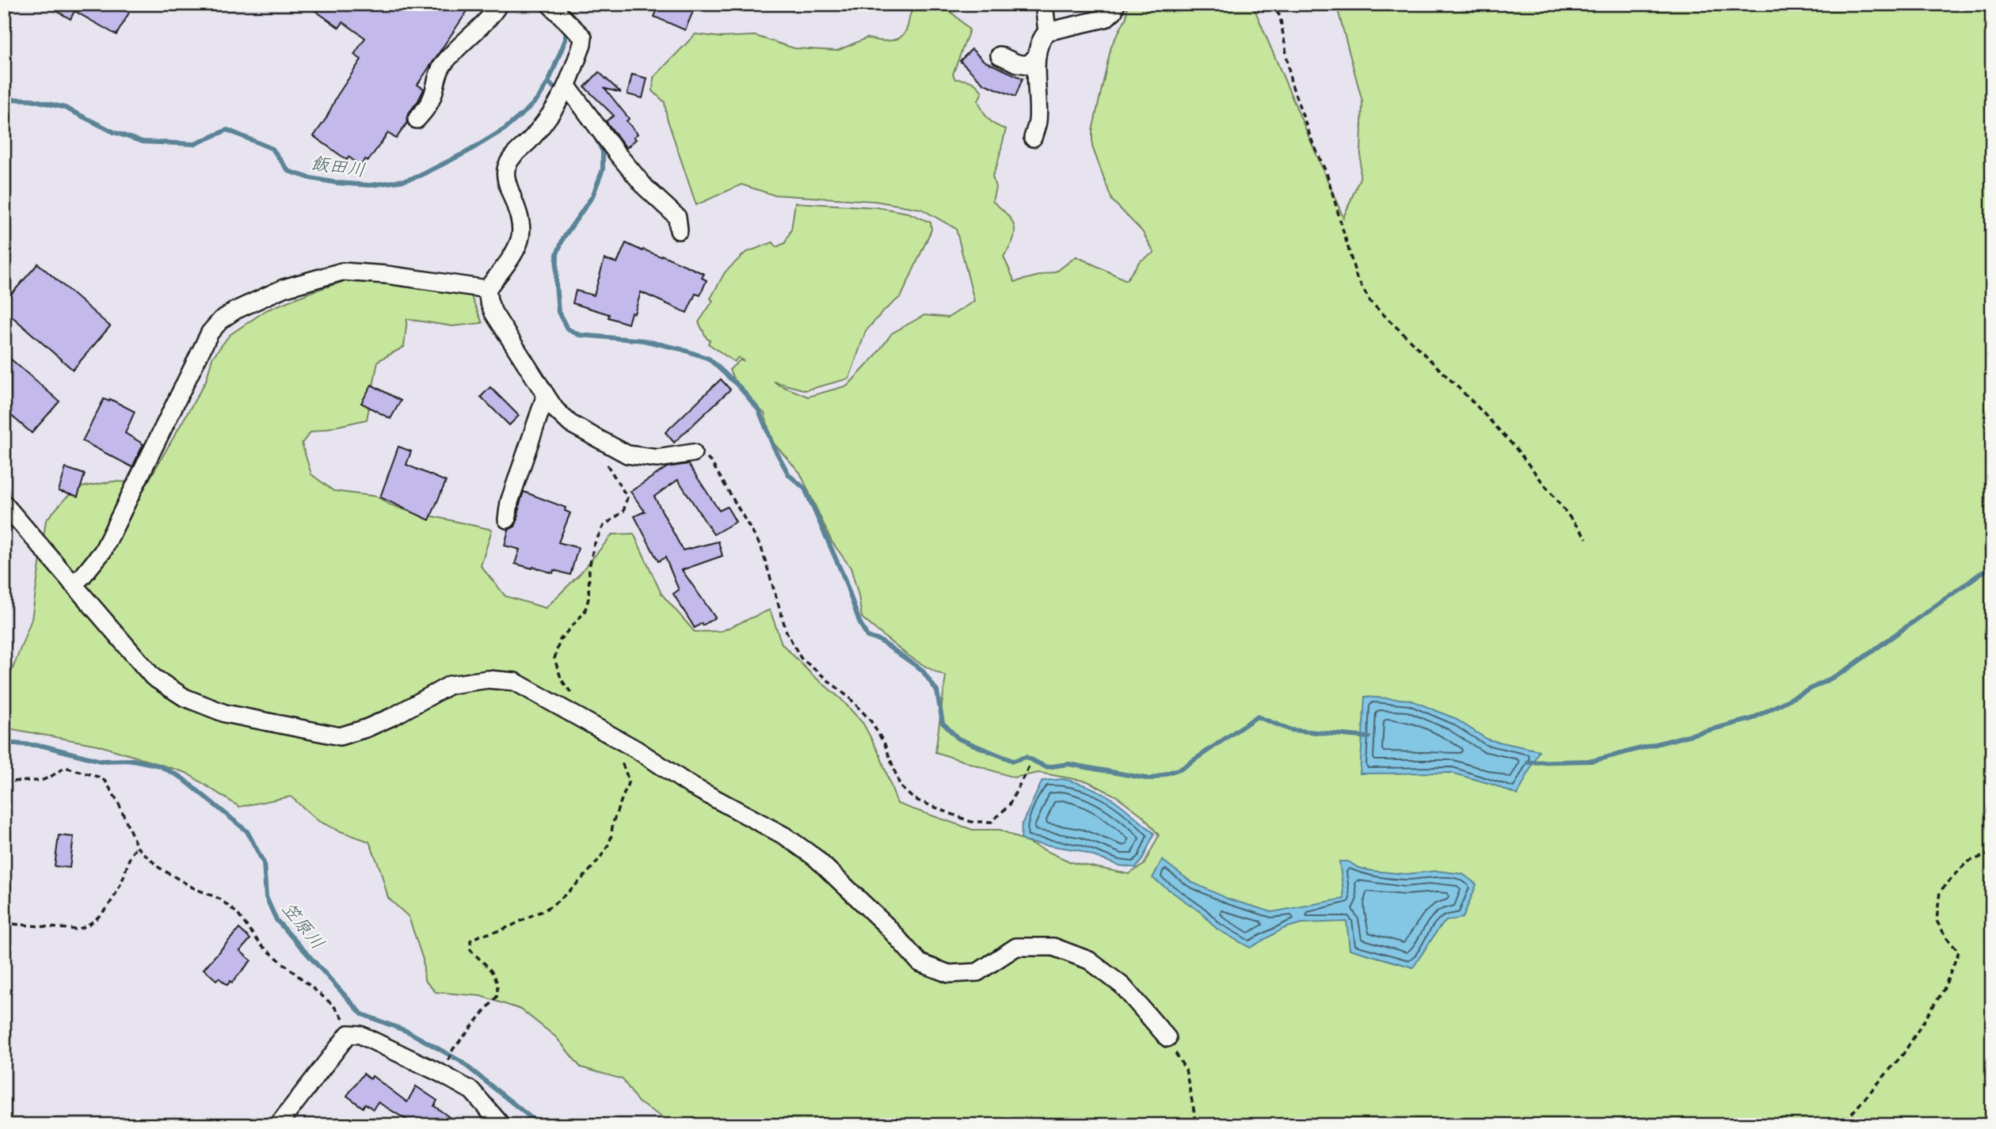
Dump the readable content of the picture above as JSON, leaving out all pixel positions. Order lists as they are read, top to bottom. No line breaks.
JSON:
{"water":["飯田川","笠原川"]}
